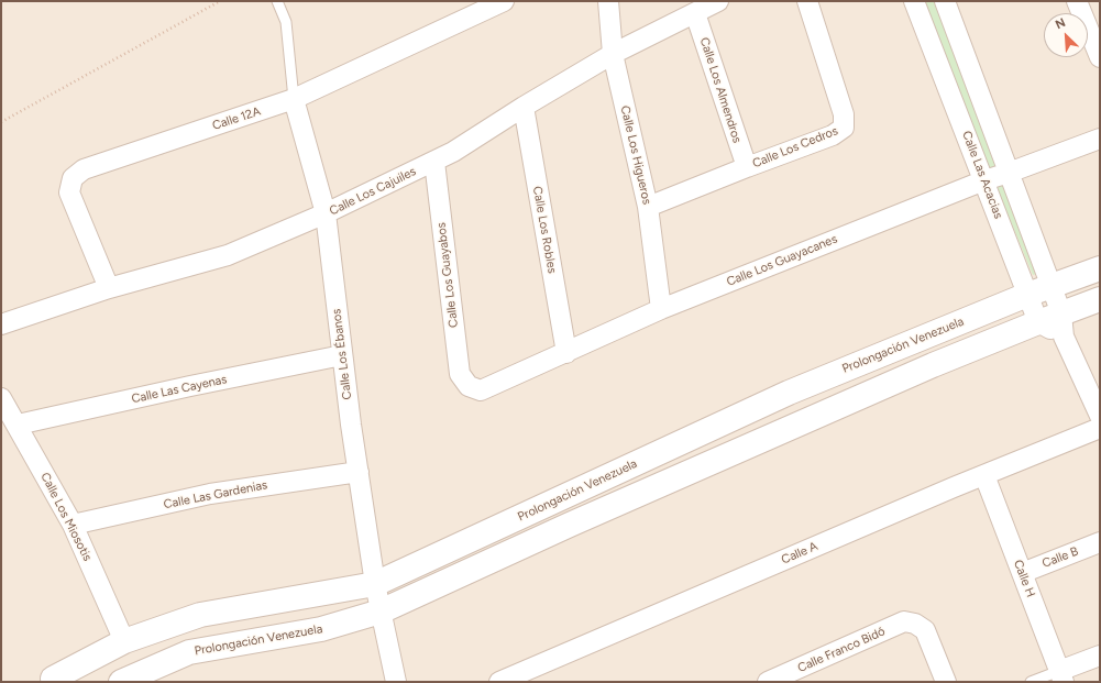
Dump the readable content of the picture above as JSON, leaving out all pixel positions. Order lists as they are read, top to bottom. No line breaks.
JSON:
{"streets":{"street":["Calle Los Almendros","Calle 12A","Calle Los Cedros","Calle Los Higueros","Calle Las Acacias","Calle Los Cajuiles","Calle Los Robles","Calle Los Guayacanes","Calle Los Guayabos","Prolongación Venezuela","Calle Los Ébanos","Calle Las Cayenas","Calle Las Gardenias","Calle Los Miosotis","Calle A","Calle B","Calle H","Calle Franco Bidó"]},"crossings":[["Calle Los Almendros","Calle Los Cedros"],["Calle Los Almendros","Calle Los Cajuiles"],["Calle 12A","Calle Los Cajuiles"],["Calle 12A","Calle Los Ébanos"],["Calle Los Cedros","Calle Los Higueros"],["Calle Los Higueros","Calle Los Cajuiles"],["Calle Los Higueros","Calle Los Guayacanes"],["Calle Las Acacias","Calle Los Guayacanes"],["Calle Las Acacias","Prolongación Venezuela"],["Calle Los Cajuiles","Calle Los Robles"],["Calle Los Cajuiles","Calle Los Guayabos"],["Calle Los Cajuiles","Calle Los Ébanos"],["Calle Los Robles","Calle Los Guayacanes"],["Calle Los Guayacanes","Calle Los Guayabos"],["Prolongación Venezuela","Calle Los Ébanos"],["Prolongación Venezuela","Calle Los Miosotis"],["Calle Los Ébanos","Calle Las Cayenas"],["Calle Los Ébanos","Calle Las Gardenias"],["Calle Las Cayenas","Calle Los Miosotis"],["Calle Las Gardenias","Calle Los Miosotis"],["Calle A","Calle H"],["Calle B","Calle H"]],"north":"top left"}
